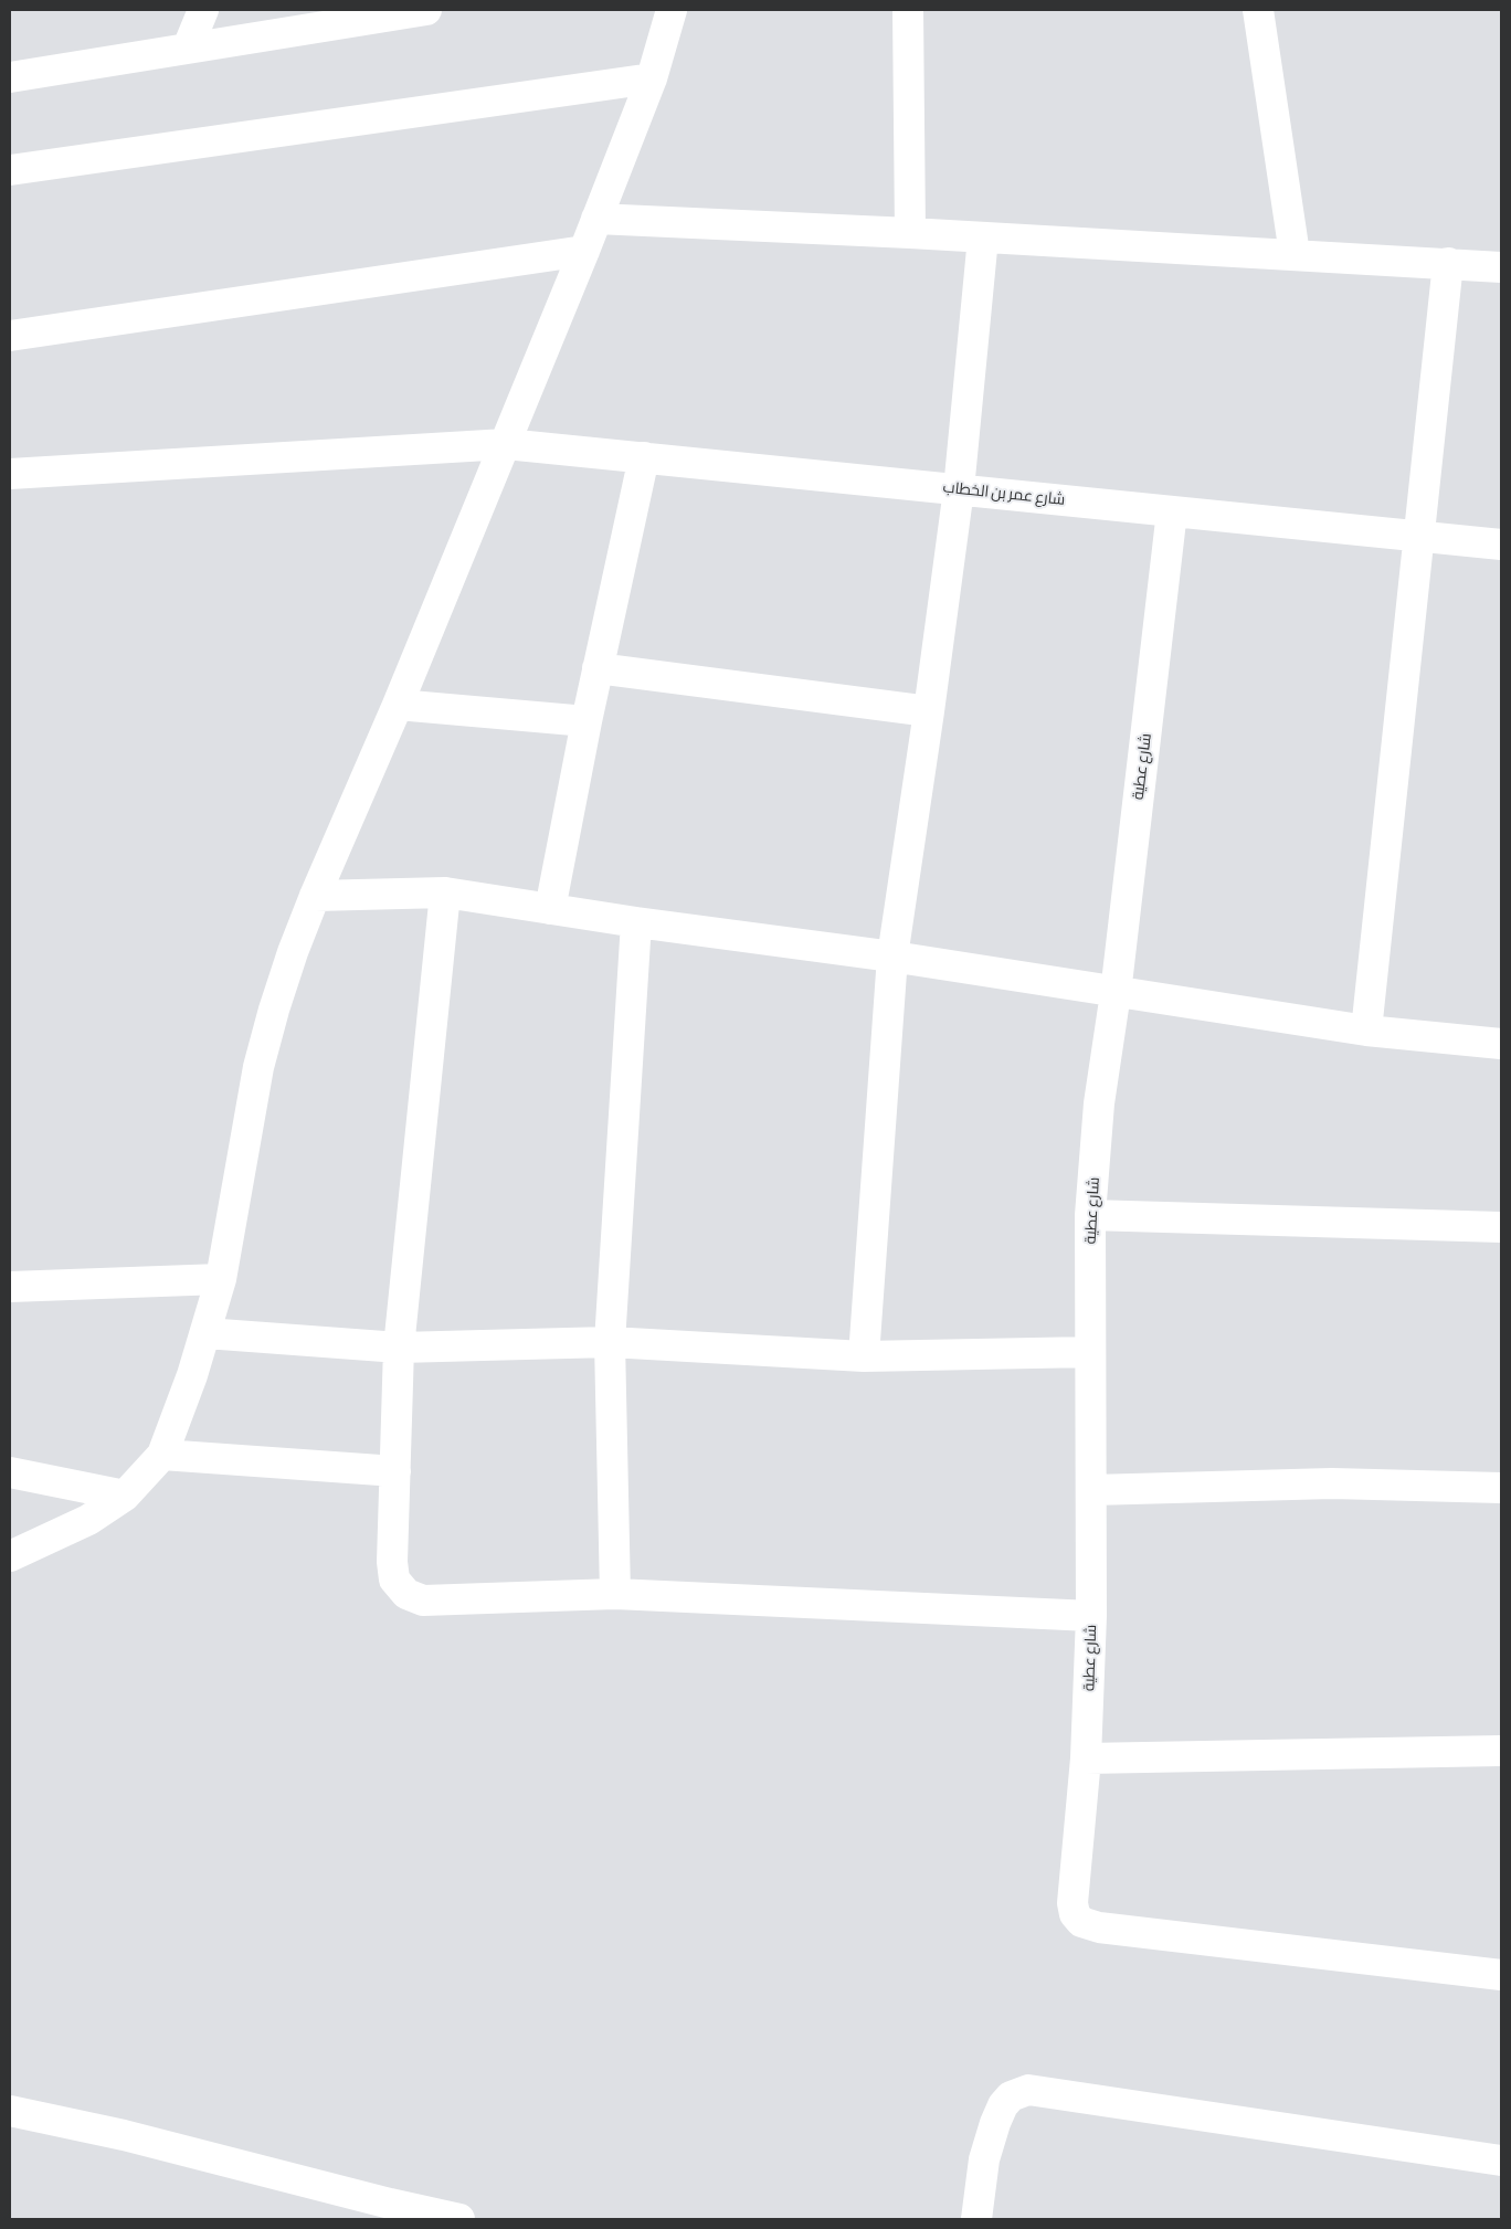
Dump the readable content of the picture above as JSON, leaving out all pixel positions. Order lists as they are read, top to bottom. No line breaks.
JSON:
{"streets":{"street":["شارع عمر بن الخطاب","شارع عطية"]},"crossings":[["شارع عمر بن الخطاب","شارع عطية"]]}
